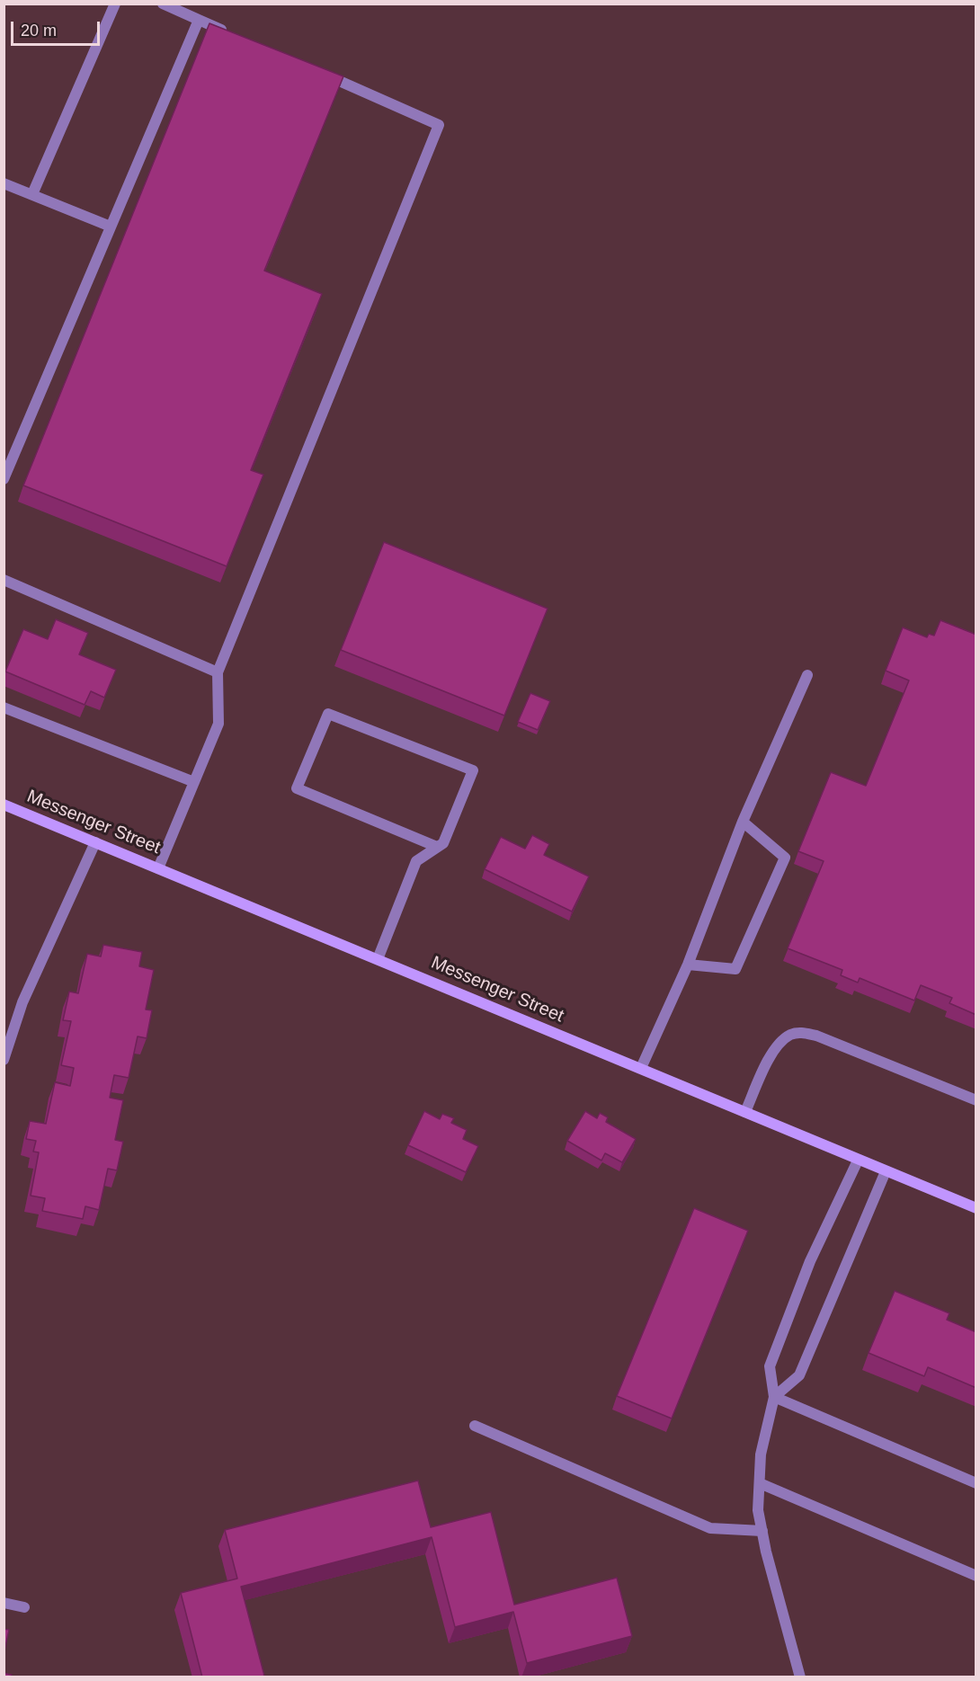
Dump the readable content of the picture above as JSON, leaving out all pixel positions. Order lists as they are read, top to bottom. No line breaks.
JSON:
{"streets":{"main road":["Messenger Street"]},"scale_bar":"20 m"}
